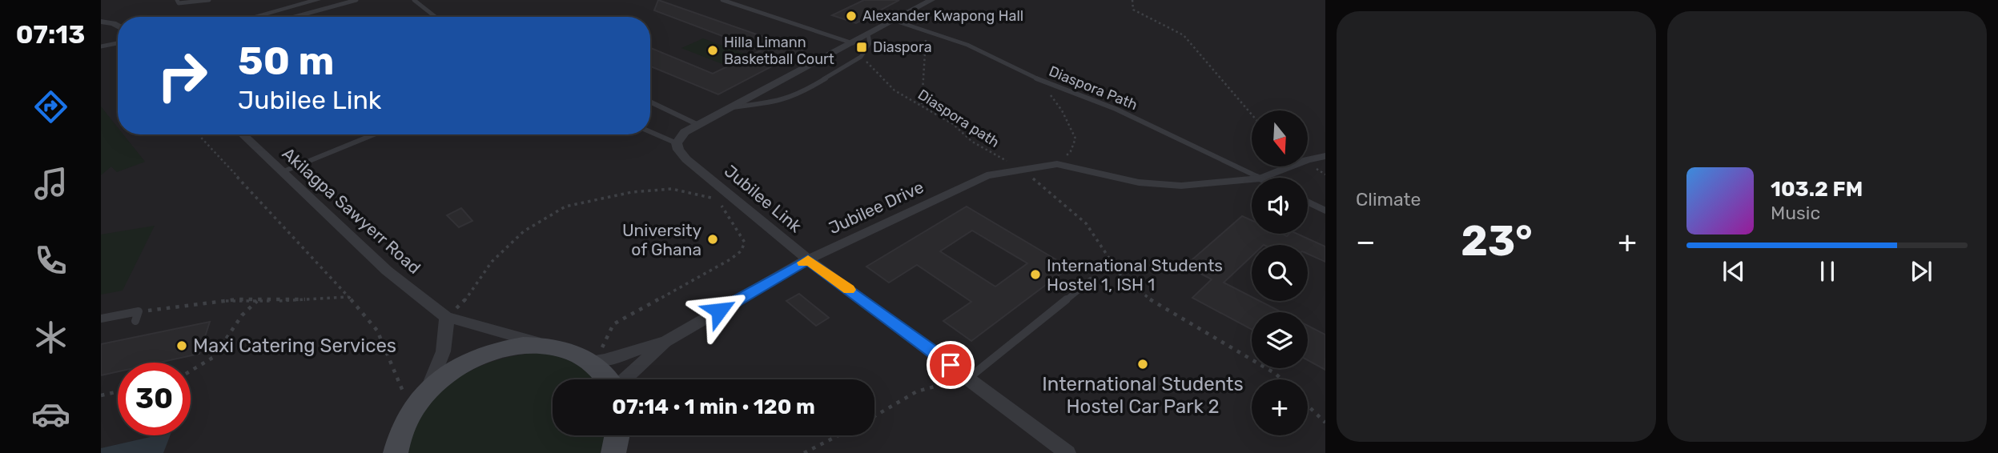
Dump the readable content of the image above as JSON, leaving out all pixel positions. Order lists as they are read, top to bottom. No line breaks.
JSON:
{"streets":{"street":["Jubilee Link","Jubilee Drive","Akilagpa Sawyerr Road"],"lane":["Diaspora Path"],"path":["Diaspora path"]},"crossings":[["Diaspora path","Jubilee Drive"],["Jubilee Link","Jubilee Drive"]],"places":{"other":["Alexander Kwapong Hall","Hilla Limann Basketball Court","University of Ghana","International Students Hostel 1, ISH 1","Maxi Catering Services","International Students Hostel Car Park 2"],"transit":["Diaspora"]},"north":"bottom","page":{"tabs":"07:13","tile":"Climate","turn":["50 m","Jubilee Link"],"map_buttons":"+","song":["103.2 FM","Music"],"heat":["−","23°","+"],"limit":"30","trip":"07:14 · 1 min · 120 m"}}
